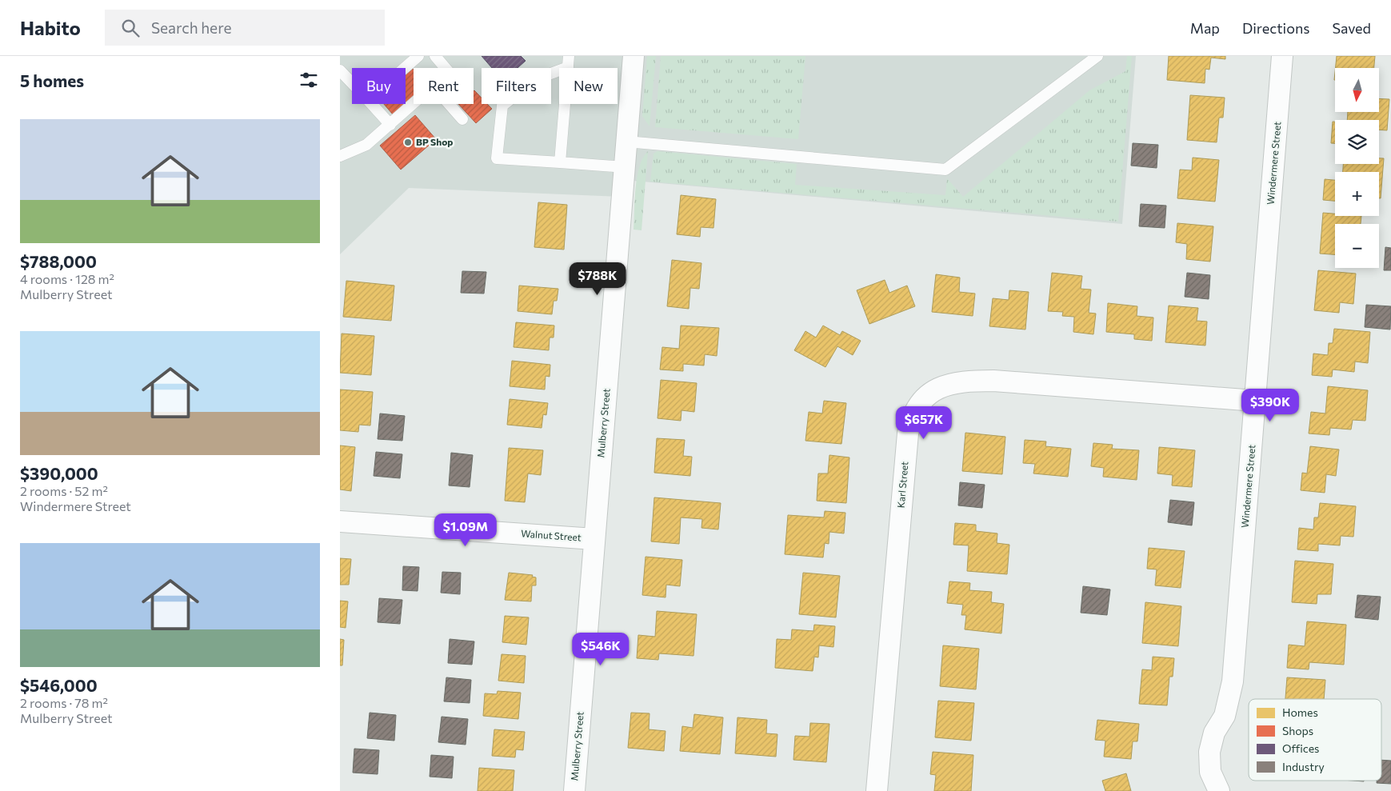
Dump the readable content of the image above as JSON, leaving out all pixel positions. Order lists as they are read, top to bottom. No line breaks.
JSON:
{"streets":{"street":["Windermere Street","Mulberry Street","Karl Street","Walnut Street"]},"crossings":[["Windermere Street","Karl Street"],["Mulberry Street","Walnut Street"]],"places":["BP Shop"],"legend":["Homes","Shops","Offices","Industry"],"north":"bottom","page":{"header":"Habito","search":"Search here","nav":["Map","Directions","Saved"],"heading":"5 homes","map_buttons":["+","−"],"chip":["Buy","Rent","Filters","New"],"list":[{"name":"$788,000","note":"4 rooms · 128 m² · Mulberry Street"},{"name":"$390,000","note":"2 rooms · 52 m² · Windermere Street"},{"name":"$546,000","note":"2 rooms · 78 m² · Mulberry Street"}],"price":["$788K","$390K","$657K","$1.09M","$546K"]}}
